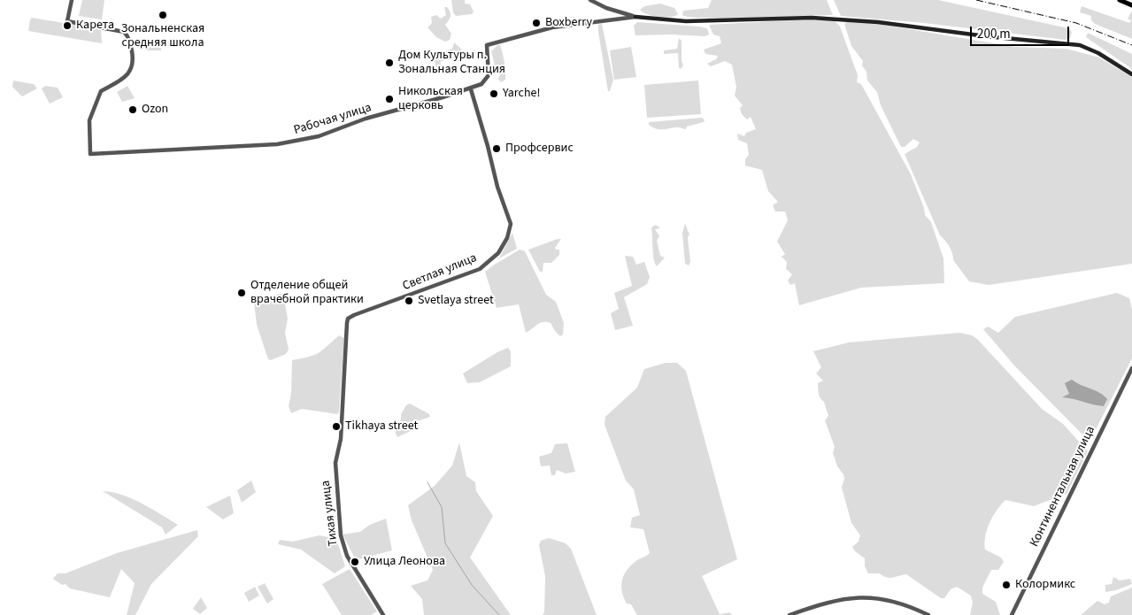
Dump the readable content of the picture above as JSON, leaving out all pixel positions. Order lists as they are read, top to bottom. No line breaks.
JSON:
{"streets":{"street":["Рабочая улица","Светлая улица","Континентальная улица","Тихая улица"]},"crossings":[["Рабочая улица","Светлая улица"],["Светлая улица","Тихая улица"]],"places":["Зональненская средняя школа","Boxberry","Карета","Дом Культуры п. Зональная Станция","Yarche!","Никольская церковь","Ozon","Профсервис","Отделение общей врачебной практики","Svetlaya street","Tikhaya street","Улица Леонова","Колормикс"],"scale_bar":"200 m"}
